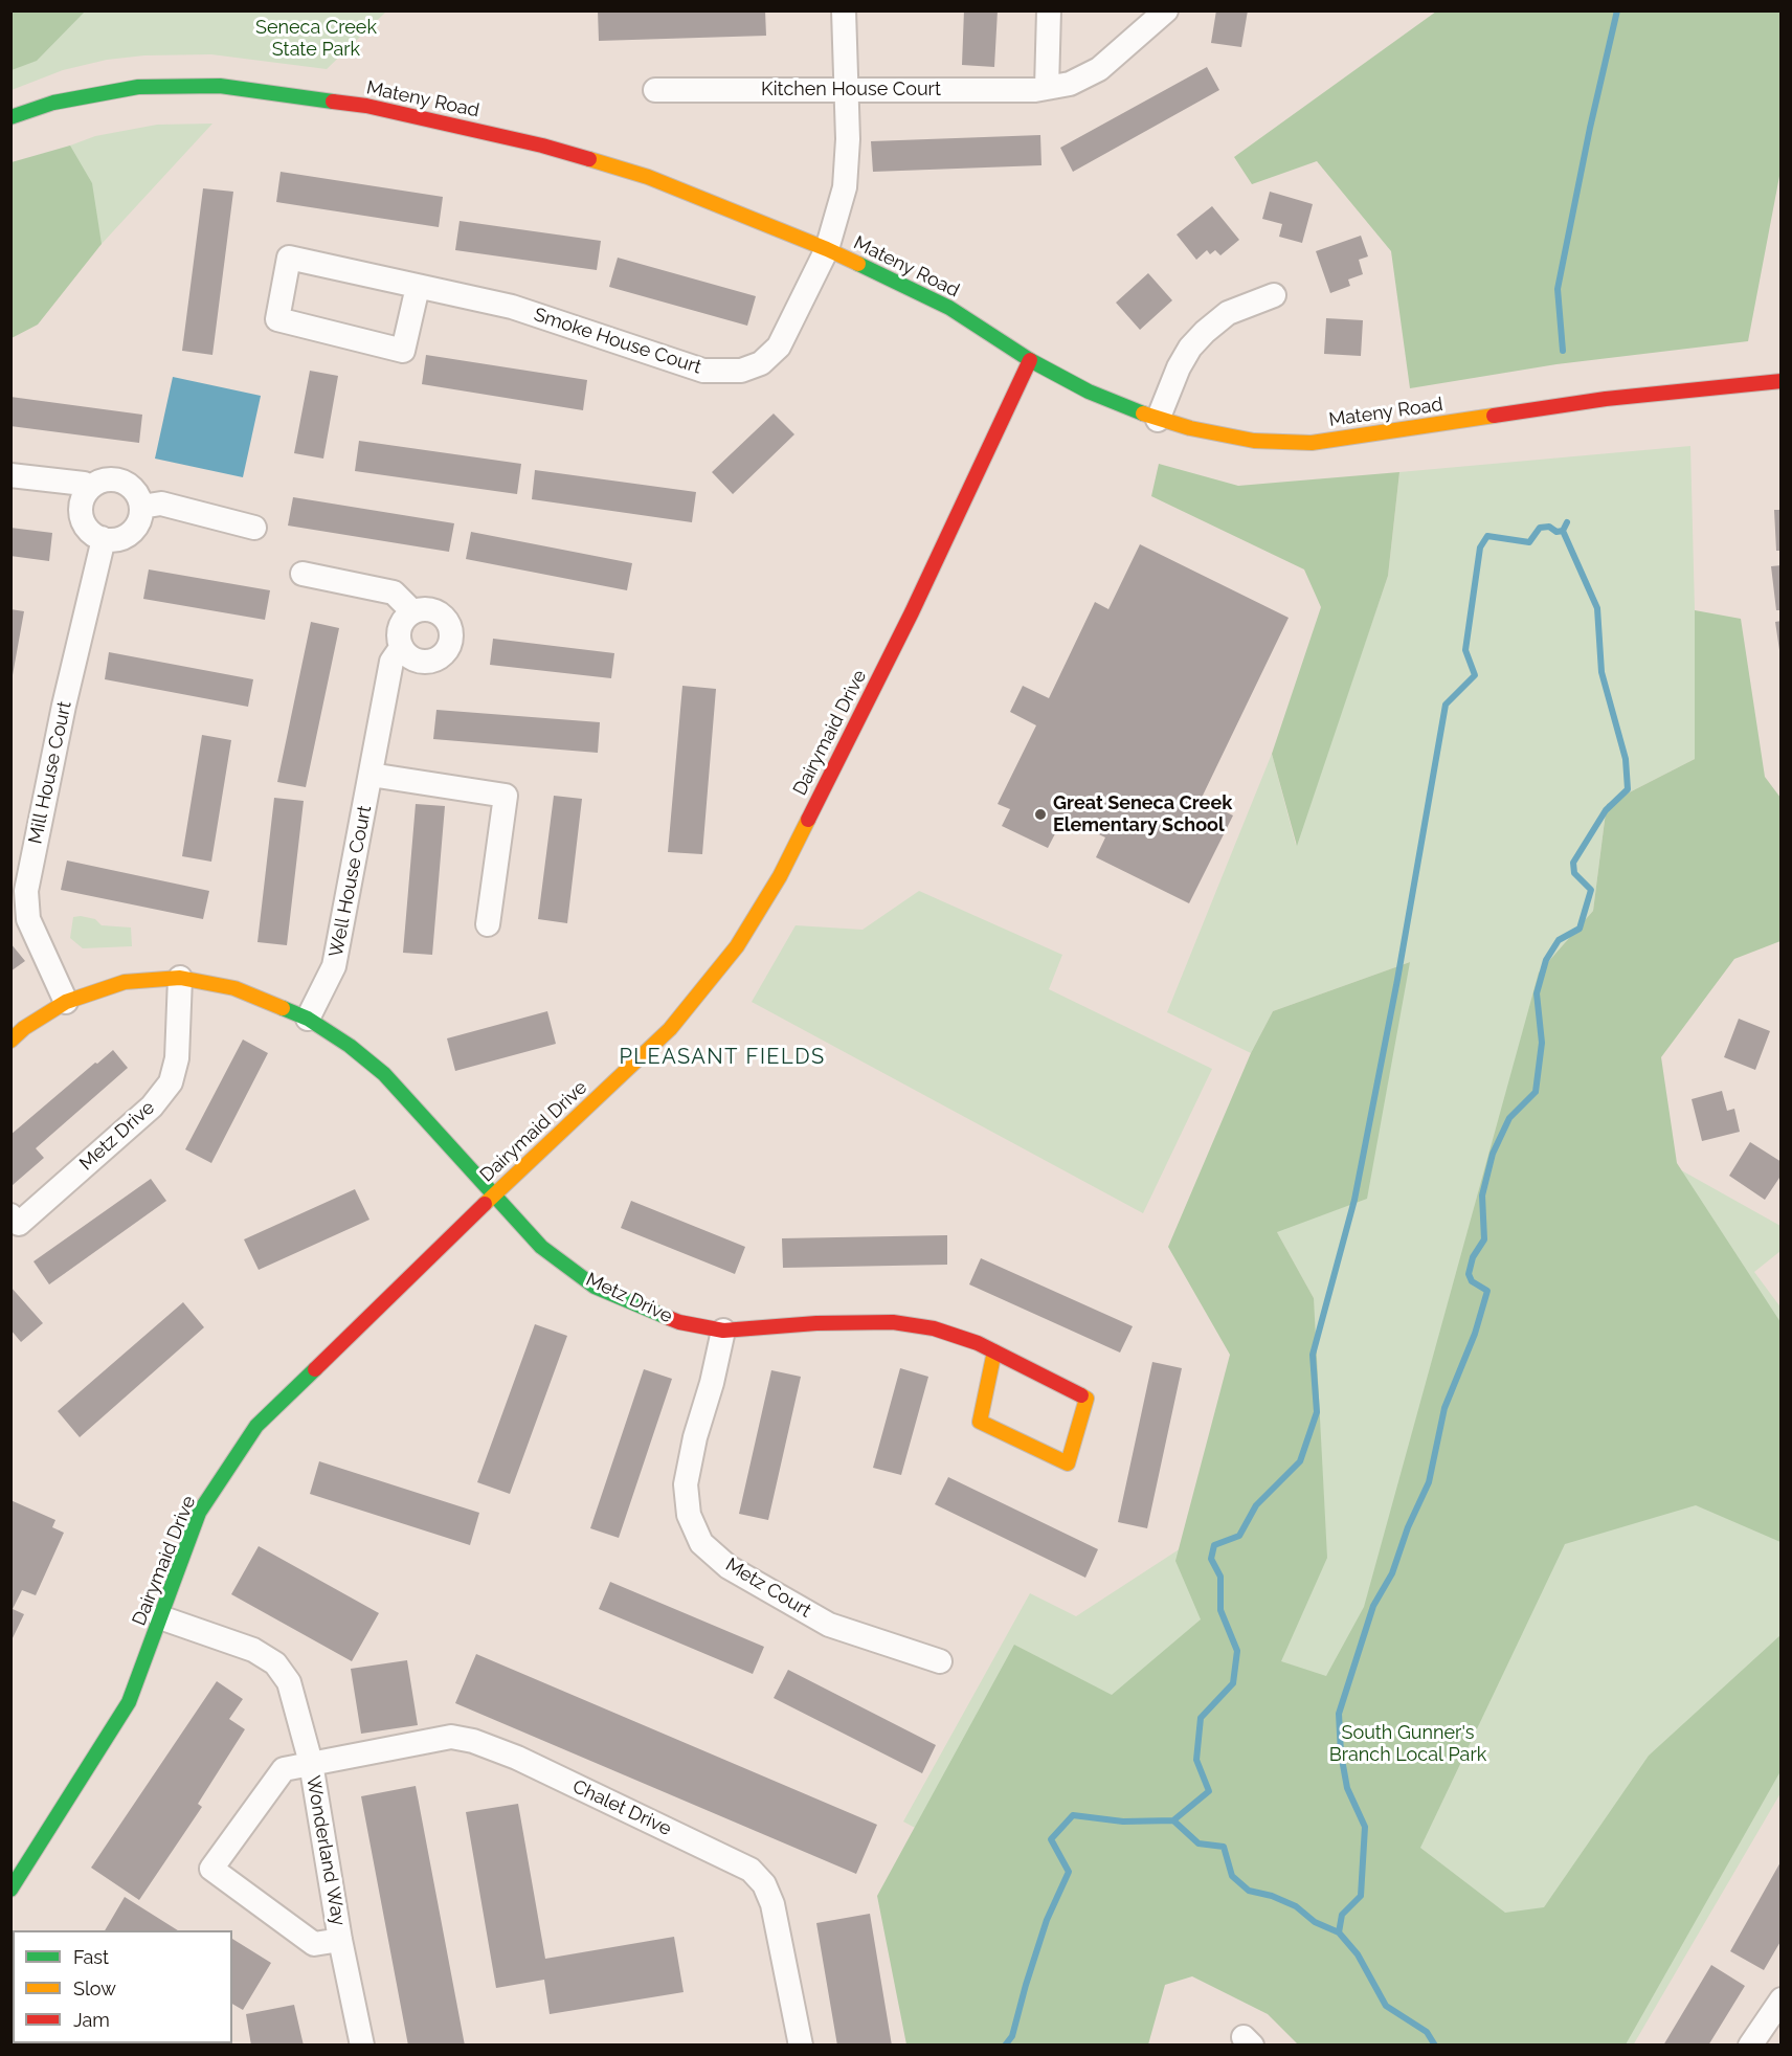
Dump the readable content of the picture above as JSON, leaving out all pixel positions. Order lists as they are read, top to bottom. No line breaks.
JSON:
{"streets":{"street":["Kitchen House Court","Mateny Road","Smoke House Court","Dairymaid Drive","Mill House Court","Well House Court","Metz Drive","Metz Court","Chalet Drive","Wonderland Way"]},"crossings":[["Kitchen House Court","Smoke House Court"],["Mateny Road","Smoke House Court"],["Mateny Road","Dairymaid Drive"],["Dairymaid Drive","Metz Drive"],["Dairymaid Drive","Wonderland Way"],["Mill House Court","Metz Drive"],["Well House Court","Metz Drive"],["Metz Drive","Metz Court"],["Chalet Drive","Wonderland Way"]],"districts":["PLEASANT FIELDS"],"parks":["Seneca Creek State Park","South Gunner's Branch Local Park"],"places":["Great Seneca Creek Elementary School"],"legend":["Fast","Slow","Jam"]}
